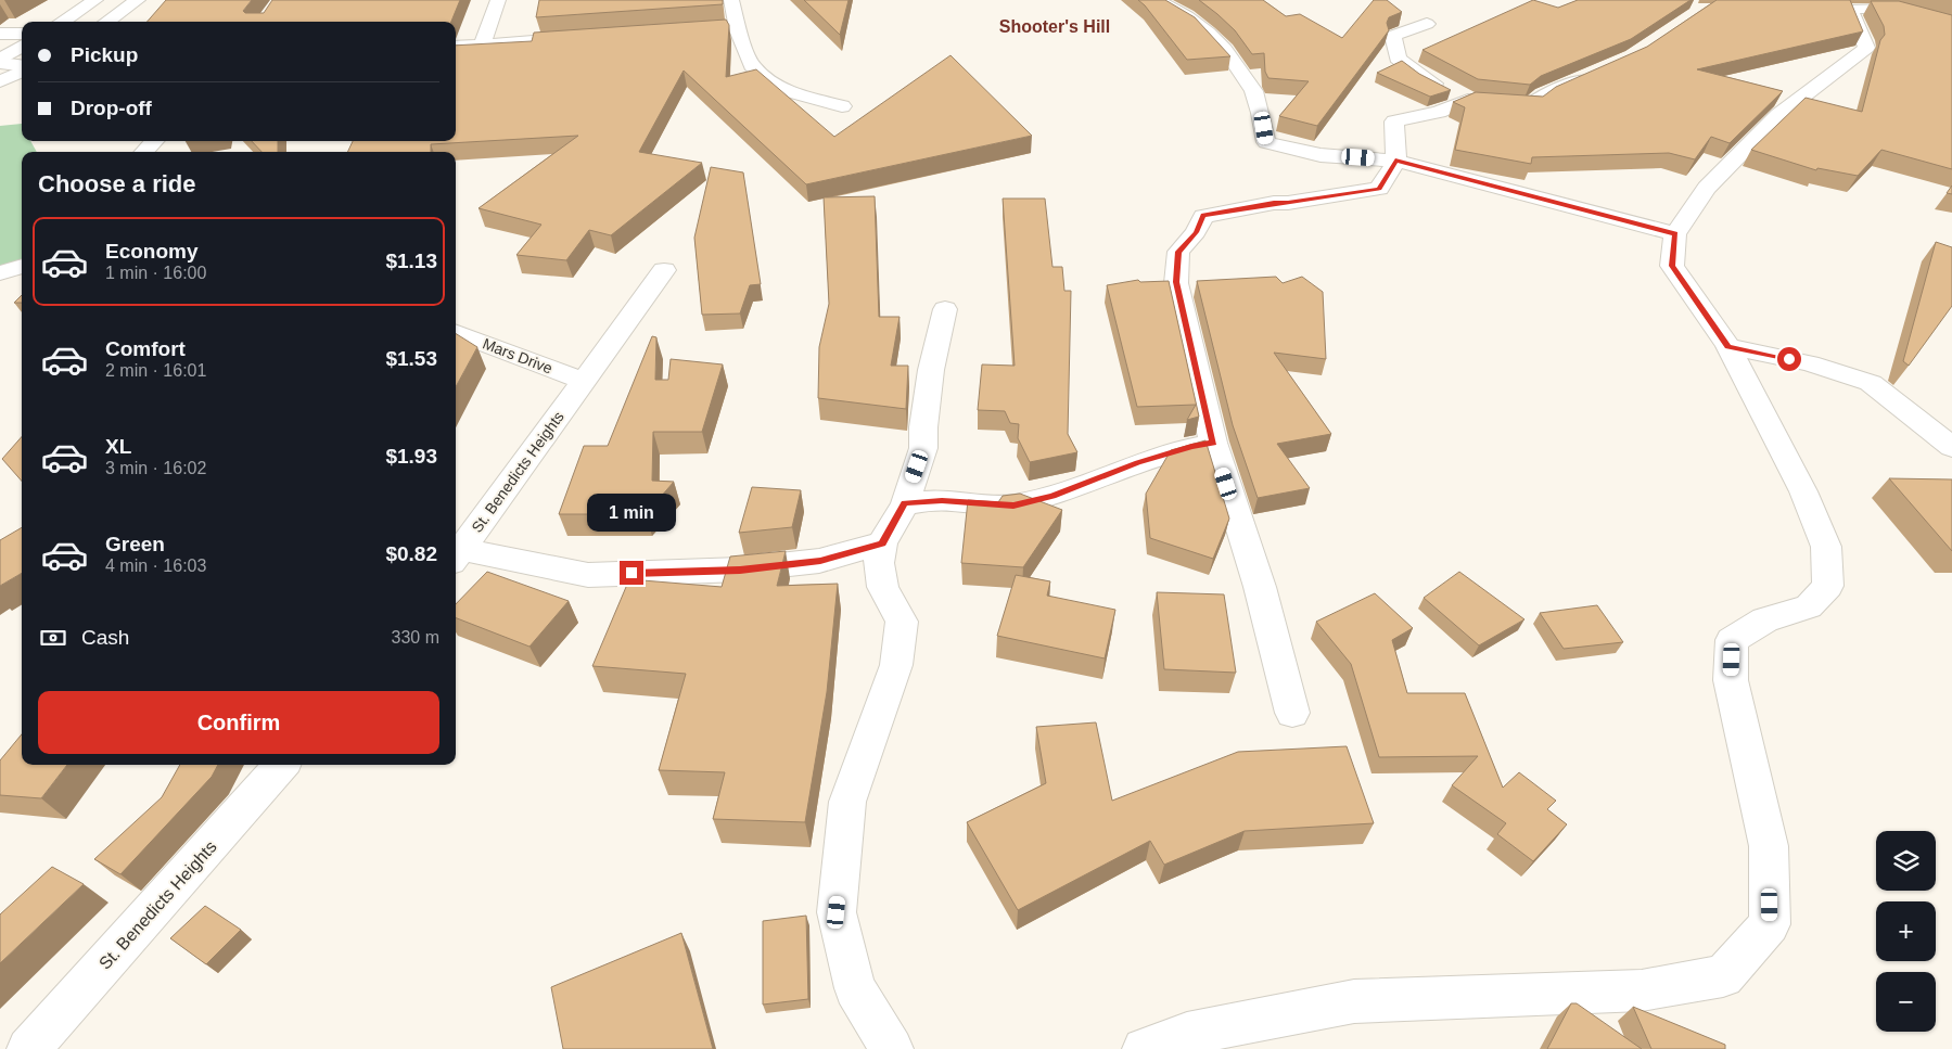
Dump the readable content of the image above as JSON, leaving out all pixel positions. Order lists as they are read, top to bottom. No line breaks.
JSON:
{"streets":{"main road":["Mars Drive","St. Benedicts Heights"]},"crossings":[["Mars Drive","St. Benedicts Heights"]],"districts":["Shooter's Hill"],"page":{"banner":["Pickup","Drop-off"],"heading":"Choose a ride","list":[{"name":"Economy","note":"1 min · 16:00","value":"$1.13"},{"name":"Comfort","note":"2 min · 16:01","value":"$1.53"},{"name":"XL","note":"3 min · 16:02","value":"$1.93"},{"name":"Green","note":"4 min · 16:03","value":"$0.82"}],"bubble":"1 min","pay":["Cash","330 m"],"buttons":"Confirm","map_buttons":["+","−"]}}
